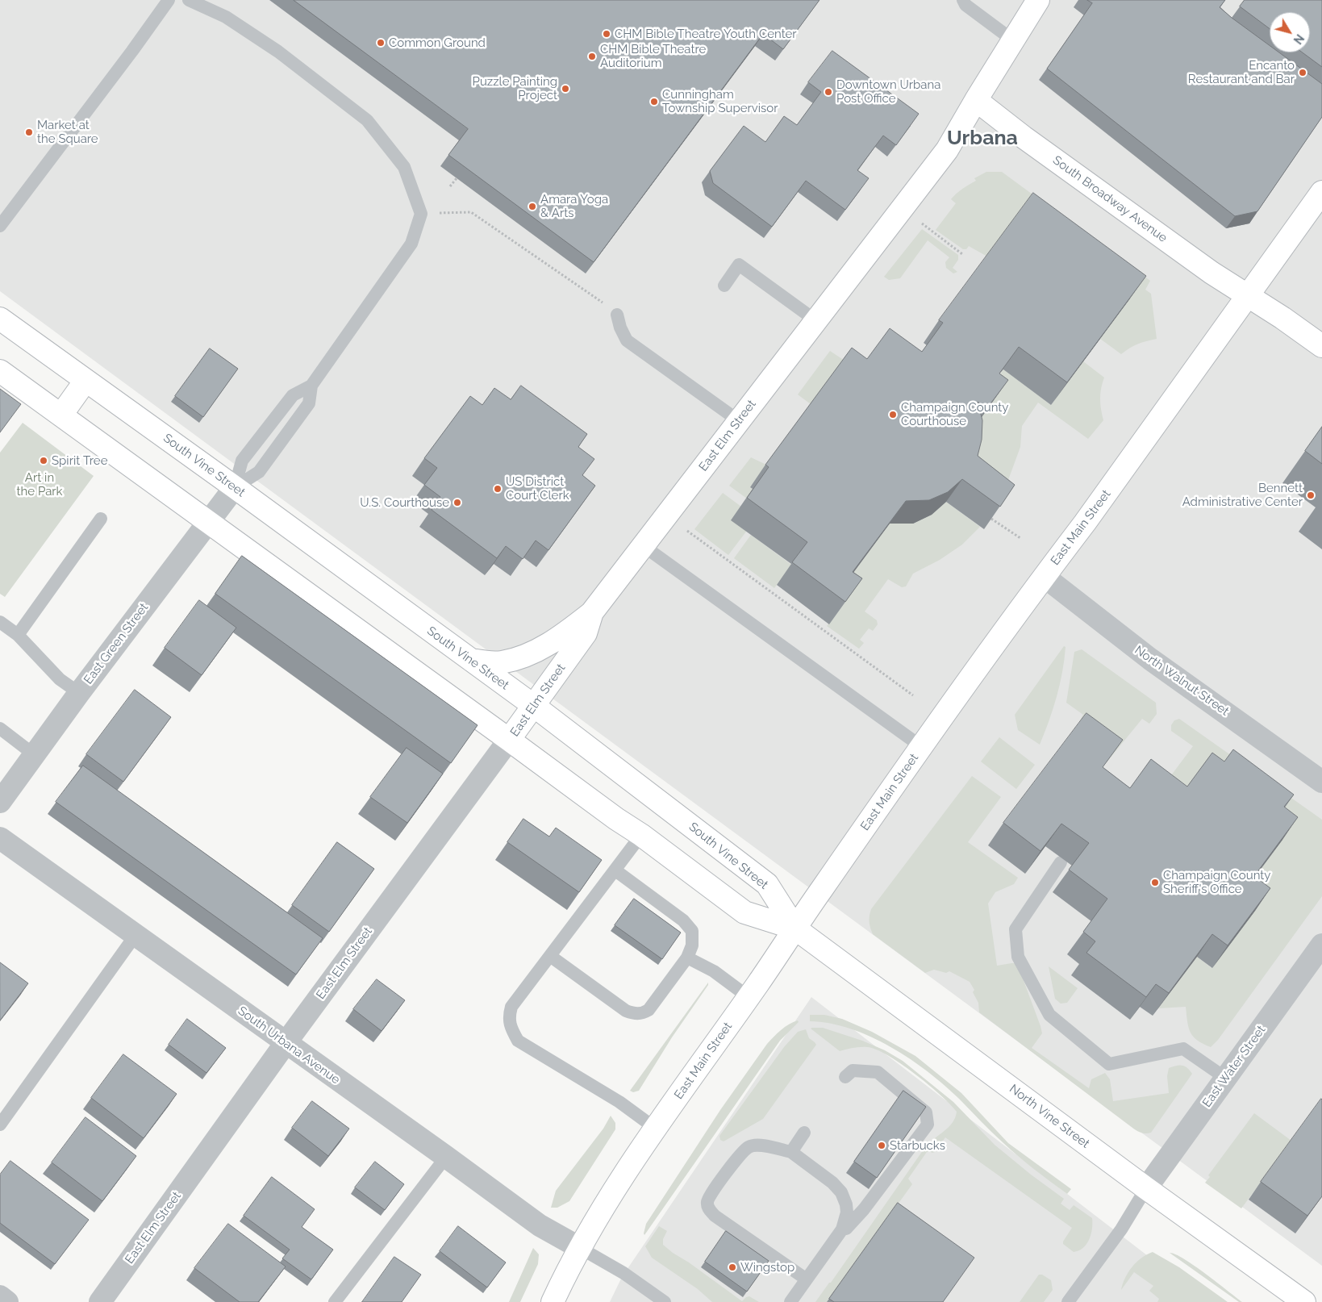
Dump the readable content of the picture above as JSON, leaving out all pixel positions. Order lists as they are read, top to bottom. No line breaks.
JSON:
{"streets":{"main road":["South Broadway Avenue","East Elm Street","South Vine Street","East Main Street","North Vine Street"],"street":["East Green Street","North Walnut Street","South Urbana Avenue","East Water Street"]},"crossings":[["South Broadway Avenue","East Elm Street"],["South Broadway Avenue","East Main Street"],["East Elm Street","South Vine Street"],["East Elm Street","South Urbana Avenue"],["South Vine Street","East Main Street"],["South Vine Street","East Green Street"],["South Vine Street","North Vine Street"],["East Main Street","North Walnut Street"],["East Main Street","South Urbana Avenue"],["East Main Street","North Vine Street"],["East Water Street","North Vine Street"]],"districts":["Urbana"],"parks":["Art in the Park"],"places":["CHM Bible Theatre Youth Center","Common Ground","CHM Bible Theatre Auditorium","Encanto Restaurant and Bar","Puzzle Painting Project","Downtown Urbana Post Office","Cunningham Township Supervisor","Market at the Square","Amara Yoga & Arts","Champaign County Courthouse","Spirit Tree","US District Court Clerk","Bennett Administrative Center","U.S. Courthouse","Champaign County Sheriff's Office","Starbucks","Wingstop"],"north":"bottom right"}
